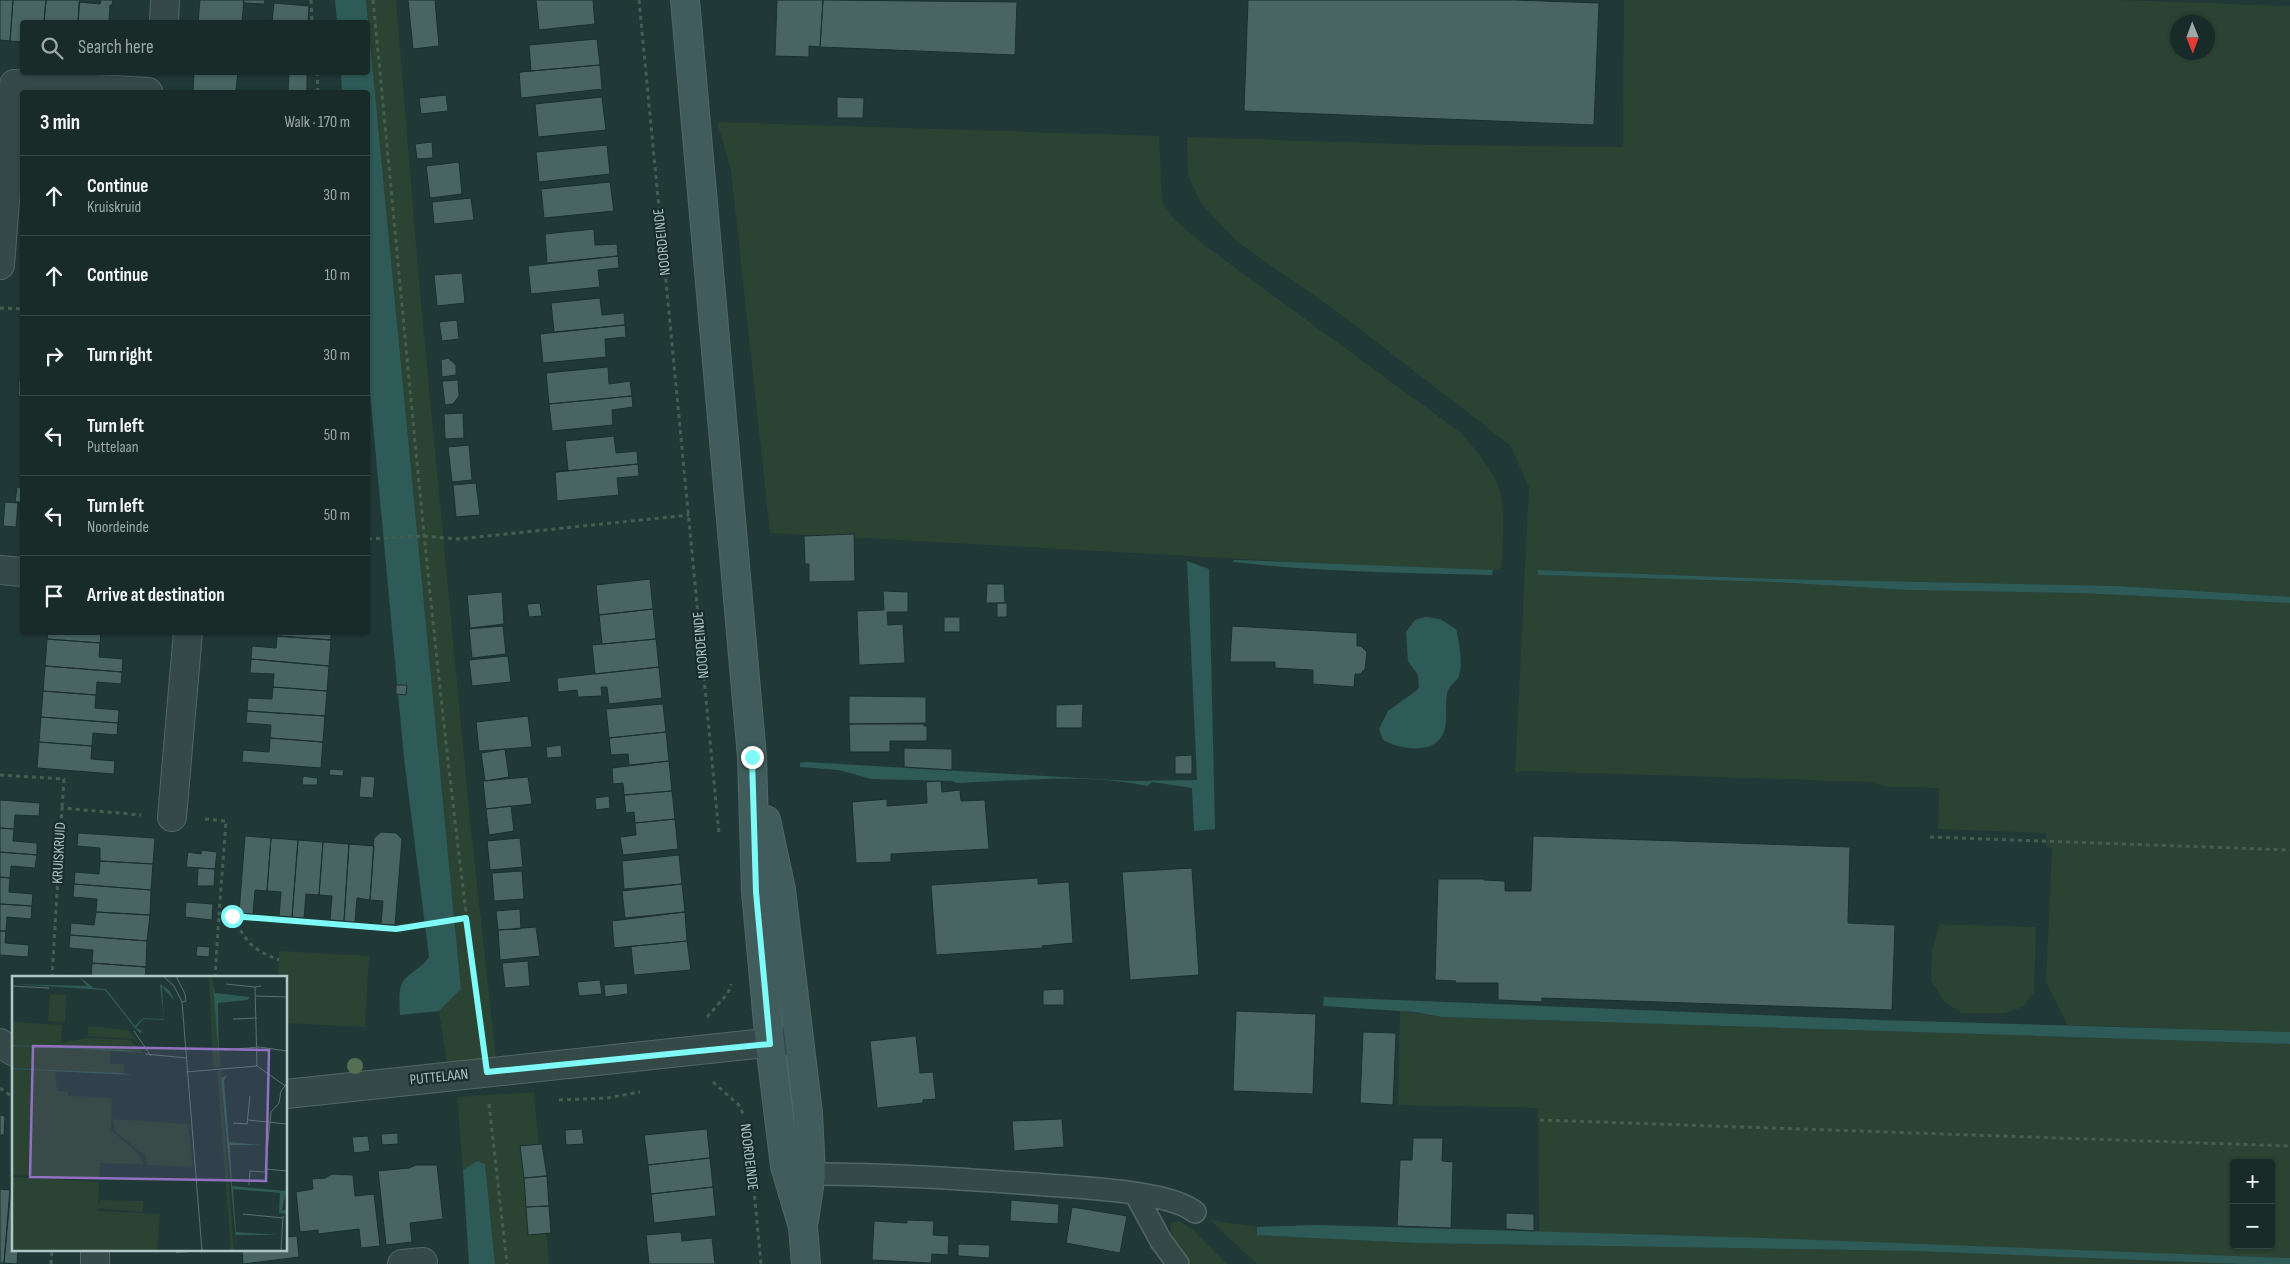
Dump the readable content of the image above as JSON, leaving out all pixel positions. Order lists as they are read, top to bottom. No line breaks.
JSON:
{"streets":{"street":["PUTTELAAN"],"path":["NOORDEINDE","KRUISKRUID"]},"crossings":[["NOORDEINDE","PUTTELAAN"]],"north":"bottom","page":{"search":"Search here","heading":["3 min","Walk · 170 m"],"list":[["Continue","Kruiskruid","30 m"],["Continue","10 m"],["Turn right","30 m"],["Turn left","Puttelaan","50 m"],["Turn left","Noordeinde","50 m"],"Arrive at destination"],"map_buttons":["+","−"]}}
